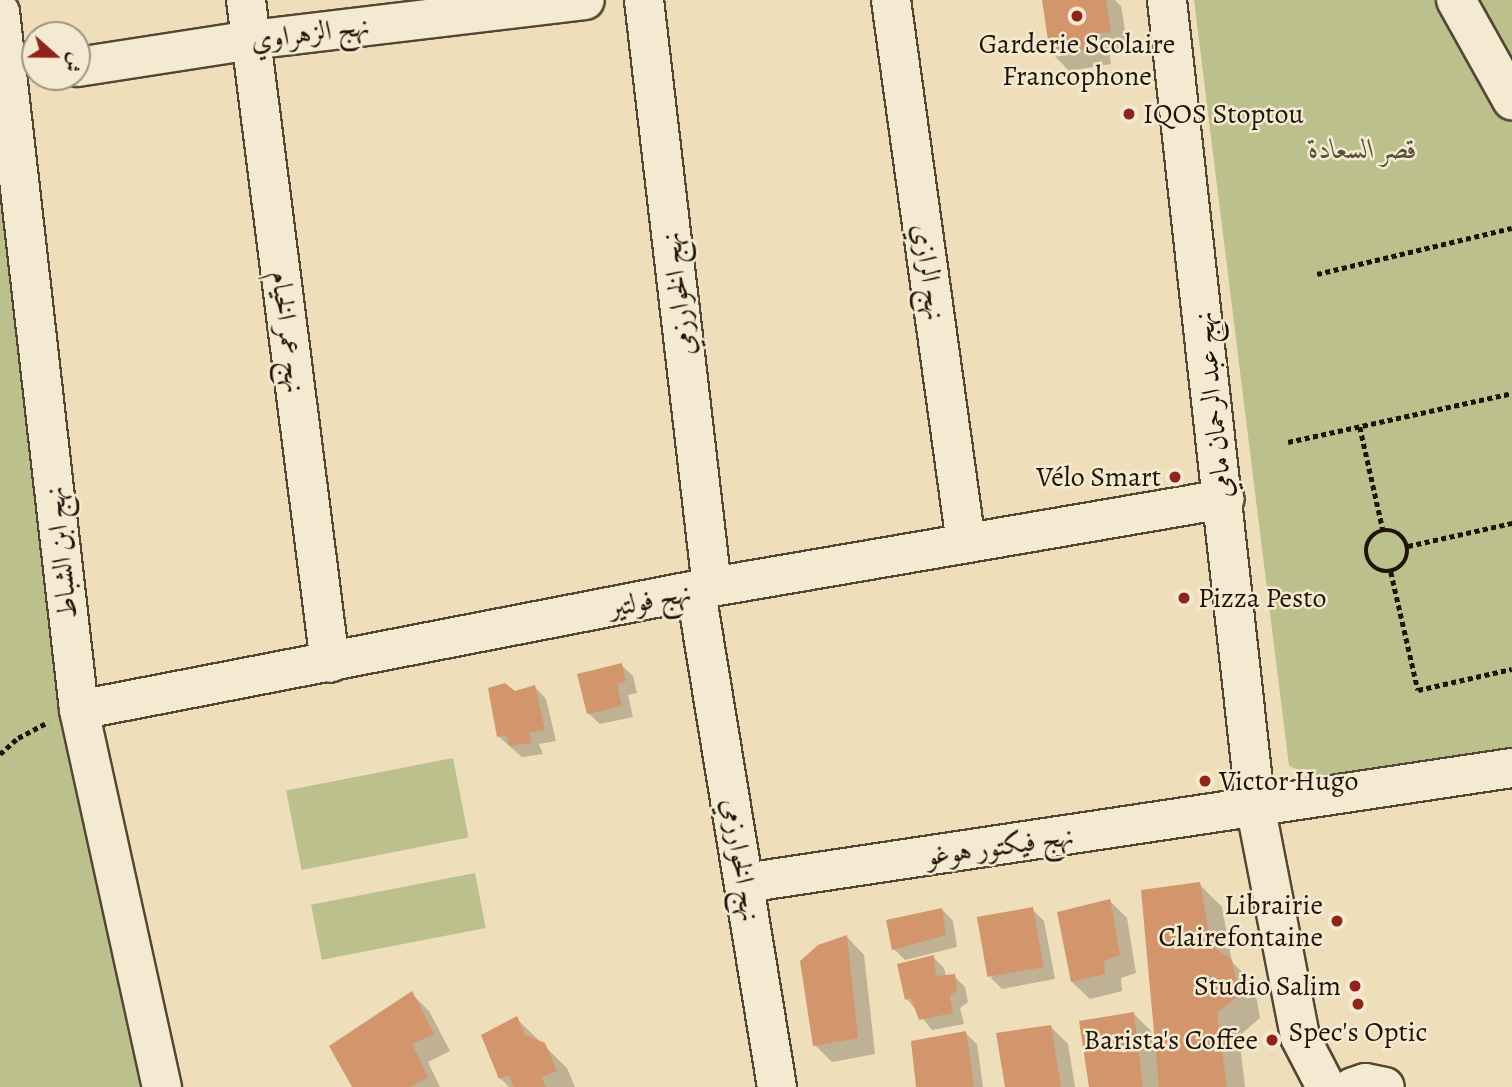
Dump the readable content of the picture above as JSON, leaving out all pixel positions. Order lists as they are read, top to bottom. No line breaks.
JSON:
{"streets":{"street":["نهج الزهراوي","نهج الرازي","نهج الخوارزمي","نهج عمر الخيام","نهج عبد الرحمان مامي","نهج ابن الشباط","نهج فولتير","نهج فيكتور هوغو"]},"crossings":[["نهج الزهراوي","نهج عمر الخيام"],["نهج الرازي","نهج فولتير"],["نهج الخوارزمي","نهج فولتير"],["نهج الخوارزمي","نهج فيكتور هوغو"],["نهج عمر الخيام","نهج فولتير"],["نهج عبد الرحمان مامي","نهج فولتير"],["نهج عبد الرحمان مامي","نهج فيكتور هوغو"],["نهج ابن الشباط","نهج فولتير"]],"parks":["قصر السعادة"],"places":["Garderie Scolaire Francophone","IQOS Stoptou","Vélo Smart","Pizza Pesto","Victor Hugo","Librairie Clairefontaine","Studio Salim","Spec's Optic","Barista's Coffee"],"north":"right"}
